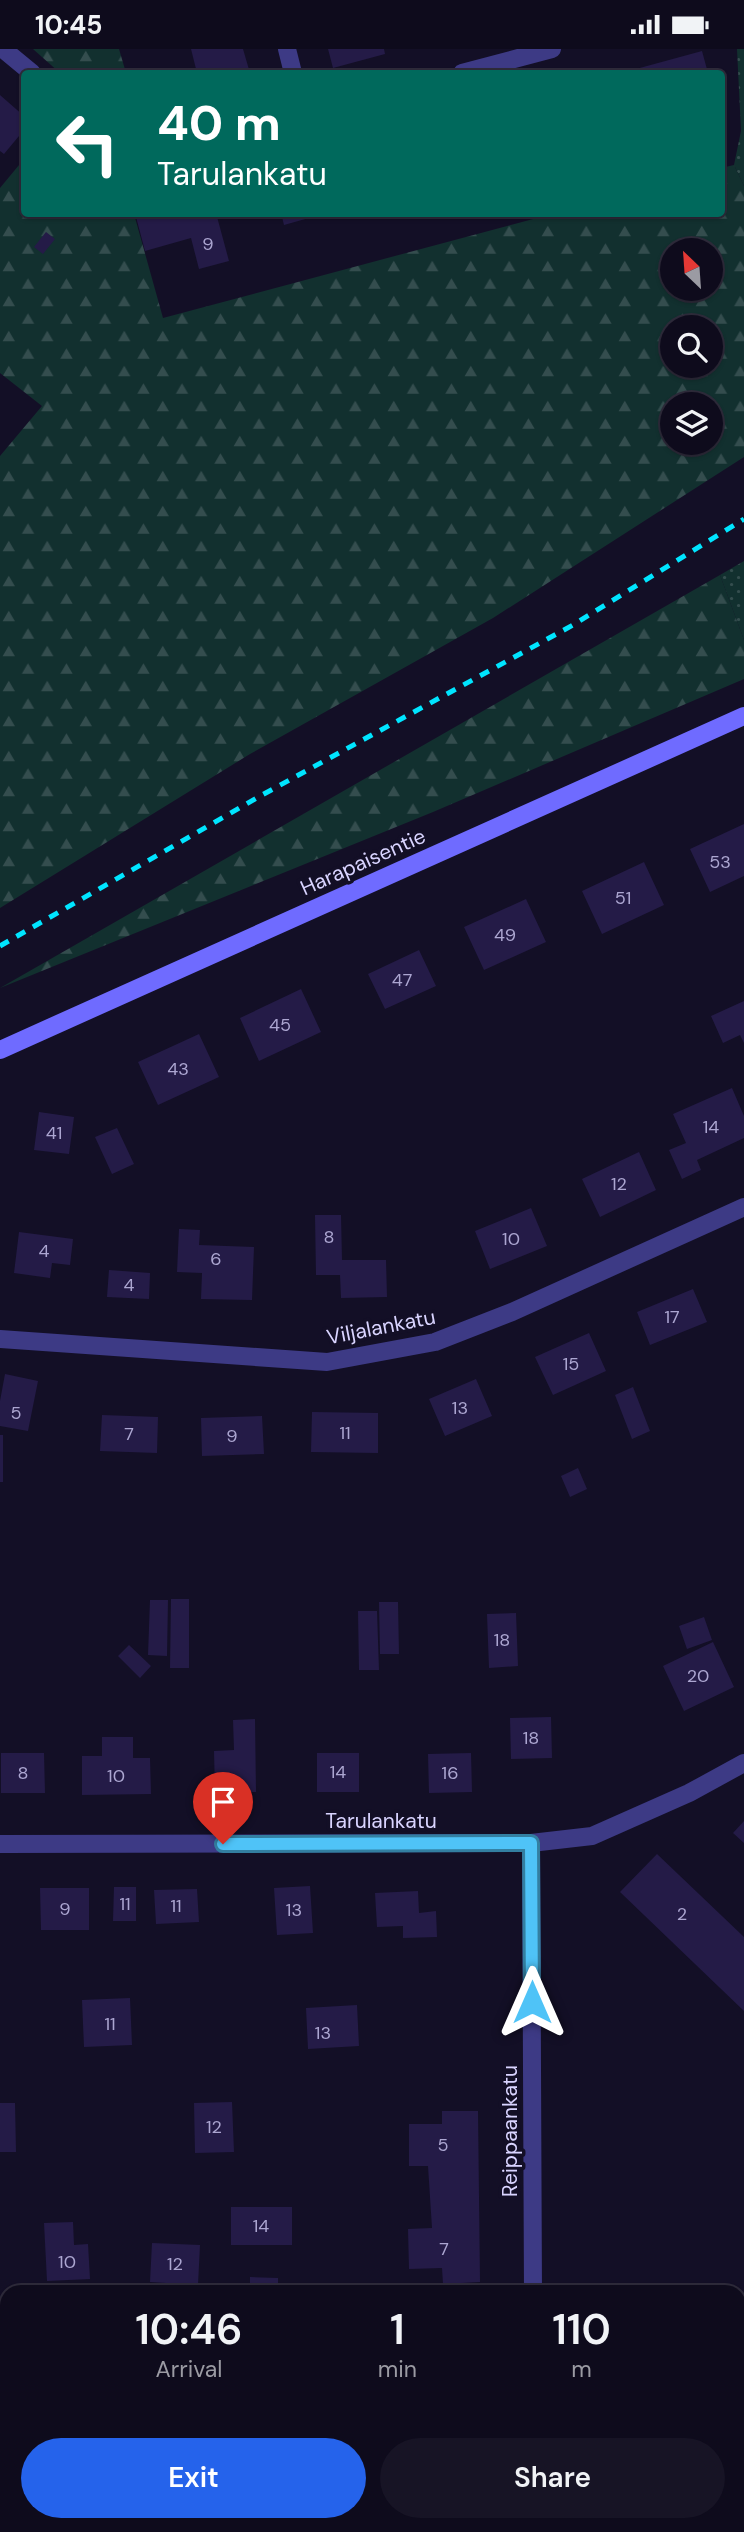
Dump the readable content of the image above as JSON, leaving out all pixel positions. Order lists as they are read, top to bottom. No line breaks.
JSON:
{"streets":{"main road":["Harapaisentie"],"street":["Viljalankatu","Tarulankatu","Reippaankatu"]},"crossings":[["Tarulankatu","Reippaankatu"]],"house_numbers":["9","53","51","49","47","45","43","14","41","12","8","10","4","6","4","17","15","13","5","11","7","9","18","20","18","14","8","16","10","11","11","9","13","2","11","13","12","5","14","7","10","12"],"north":"top left","page":{"status":"10:45","turn":["40 m","Tarulankatu"],"eta":["10:46","Arrival","1","min","110","m"],"buttons":["Exit","Share"]}}
